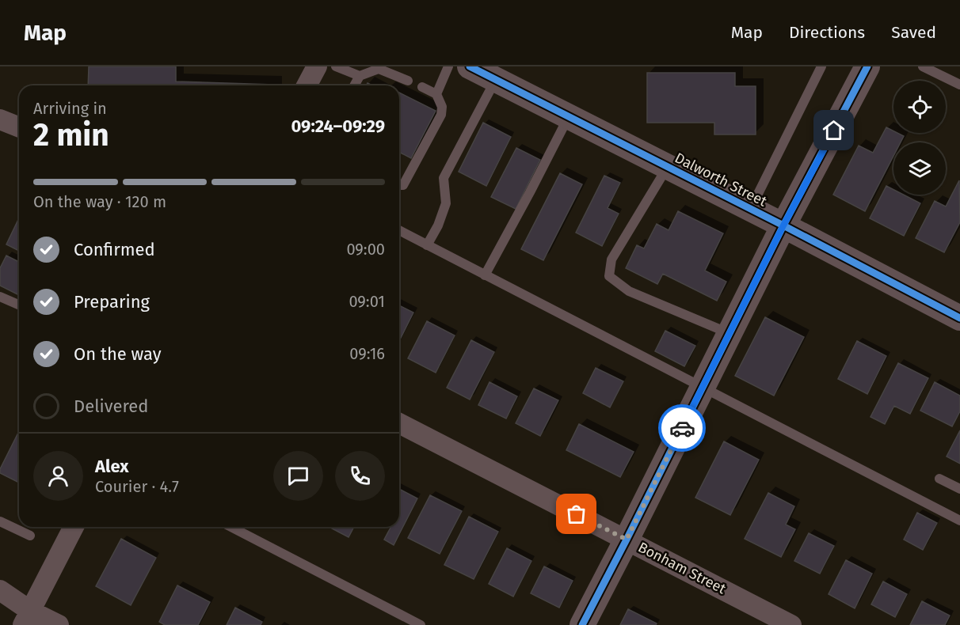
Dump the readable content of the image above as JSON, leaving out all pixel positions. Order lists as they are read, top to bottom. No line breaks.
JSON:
{"streets":{"street":["Dalworth Street","Bonham Street"]},"page":{"header":"Map","nav":["Map","Directions","Saved"],"heading":["2 min","Arriving in","09:24–09:29"],"panel":["Alex","Courier · 4.7"],"bar":"On the way · 120 m","list":[["Confirmed","09:00"],["Preparing","09:01"],["On the way","09:16"],"Delivered"]}}
